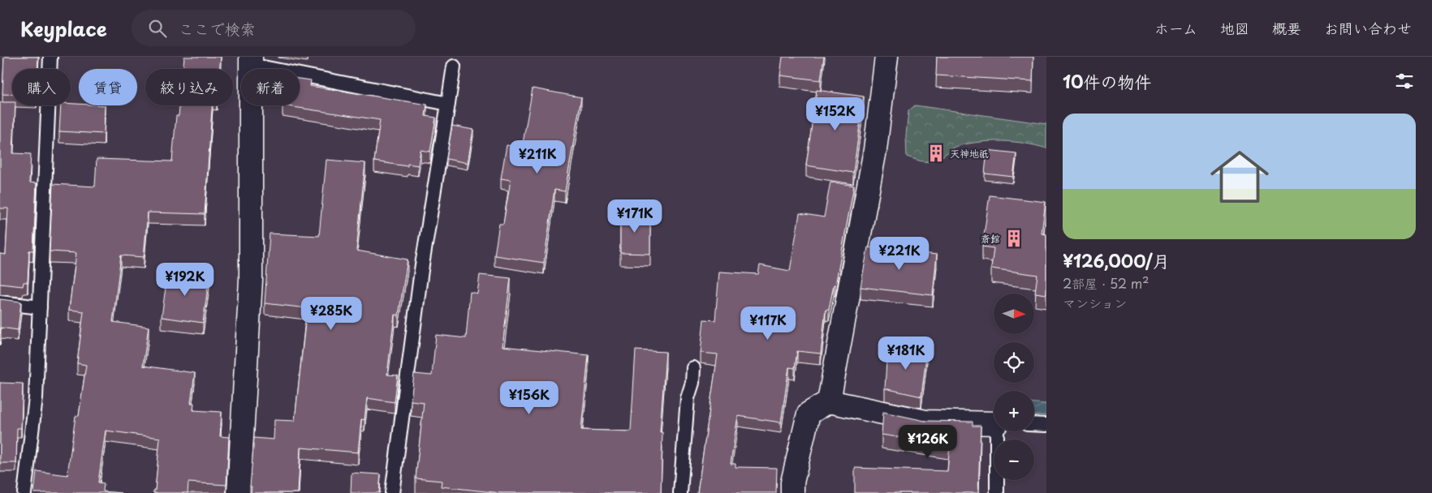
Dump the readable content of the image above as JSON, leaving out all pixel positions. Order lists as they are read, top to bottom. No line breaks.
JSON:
{"places":{"building":["天神地祇","斎館"]},"north":"right","page":{"header":"Keyplace","search":"ここで検索","nav":["ホーム","地図","概要","お問い合わせ"],"heading":"10件の物件","chip":["購入","賃貸","絞り込み","新着"],"price":["¥152K","¥211K","¥171K","¥221K","¥192K","¥285K","¥117K","¥181K","¥156K","¥126K"],"list":[{"name":"¥126,000/月","note":"2部屋 · 52 m² · マンション"}],"map_buttons":["+","−"]}}
